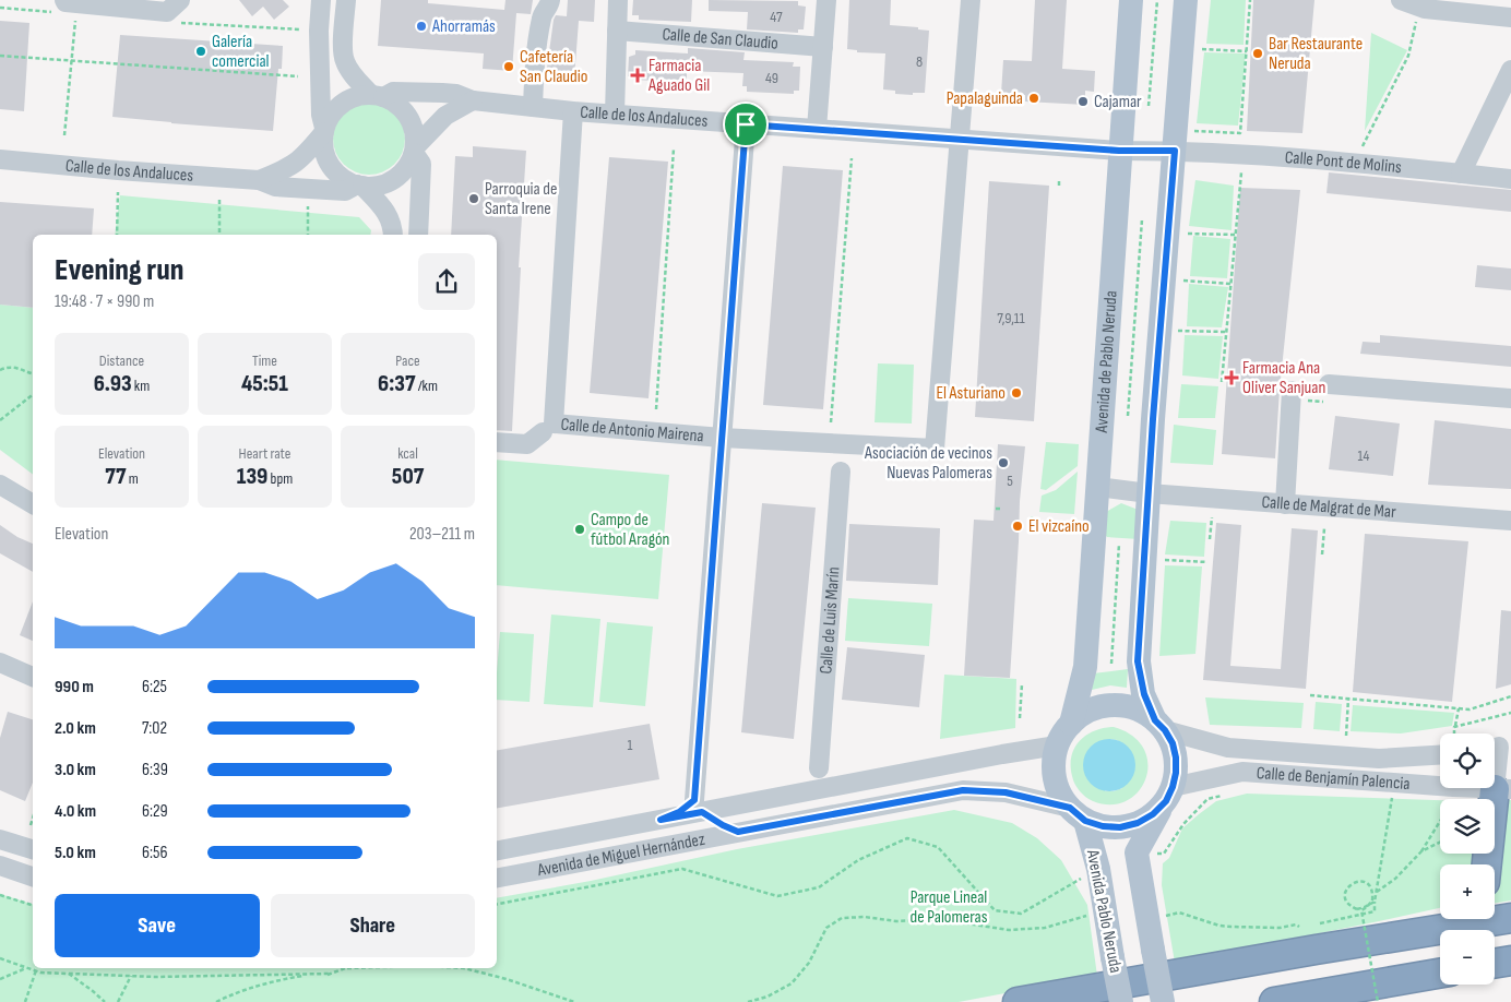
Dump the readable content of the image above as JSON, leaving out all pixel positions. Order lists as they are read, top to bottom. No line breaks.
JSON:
{"streets":{"main road":["Avenida de Pablo Neruda","Avenida Pablo Neruda"],"street":["Calle de San Claudio","Calle de los Andaluces","Calle Pont de Molins","Calle de Antonio Mairena","Calle de Malgrat de Mar","Calle de Luis Marín","Calle de Benjamín Palencia","Avenida de Miguel Hernández"]},"crossings":[["Calle de los Andaluces","Calle Pont de Molins"],["Calle de los Andaluces","Avenida de Pablo Neruda"],["Calle de los Andaluces","Calle de Antonio Mairena"],["Avenida de Pablo Neruda","Calle de Malgrat de Mar"],["Avenida de Pablo Neruda","Calle de Benjamín Palencia"],["Avenida de Pablo Neruda","Avenida de Miguel Hernández"],["Avenida de Pablo Neruda","Avenida Pablo Neruda"],["Calle de Benjamín Palencia","Avenida de Miguel Hernández"],["Calle de Benjamín Palencia","Avenida Pablo Neruda"],["Avenida de Miguel Hernández","Avenida Pablo Neruda"]],"parks":["Parque Lineal de Palomeras"],"places":{"other":["Ahorramás","Galería comercial","Bar Restaurante Neruda","Cafetería San Claudio","Papalaguinda","Cajamar","Parroquia de Santa Irene","El Asturiano","Asociación de vecinos Nuevas Palomeras","El vizcaíno","Campo de fútbol Aragón"],"health":["Farmacia Aguado Gil","Farmacia Ana Oliver Sanjuan"]},"house_numbers":["47","8","49","7,9,11","14","5","1"],"page":{"heading":["Evening run","19:48 · 7 × 990 m"],"stats":[["Distance","6.93 km"],["Time","45:51"],["Pace","6:37 /km"],["Elevation","77 m"],["Heart rate","139 bpm"],["kcal","507"]],"chart":["Elevation","203–211 m"],"list":[{"name":"990 m","note":"6:25"},{"name":"2.0 km","note":"7:02"},{"name":"3.0 km","note":"6:39"},{"name":"4.0 km","note":"6:29"},{"name":"5.0 km","note":"6:56"}],"map_buttons":["+","−"],"buttons":["Save","Share"]}}
